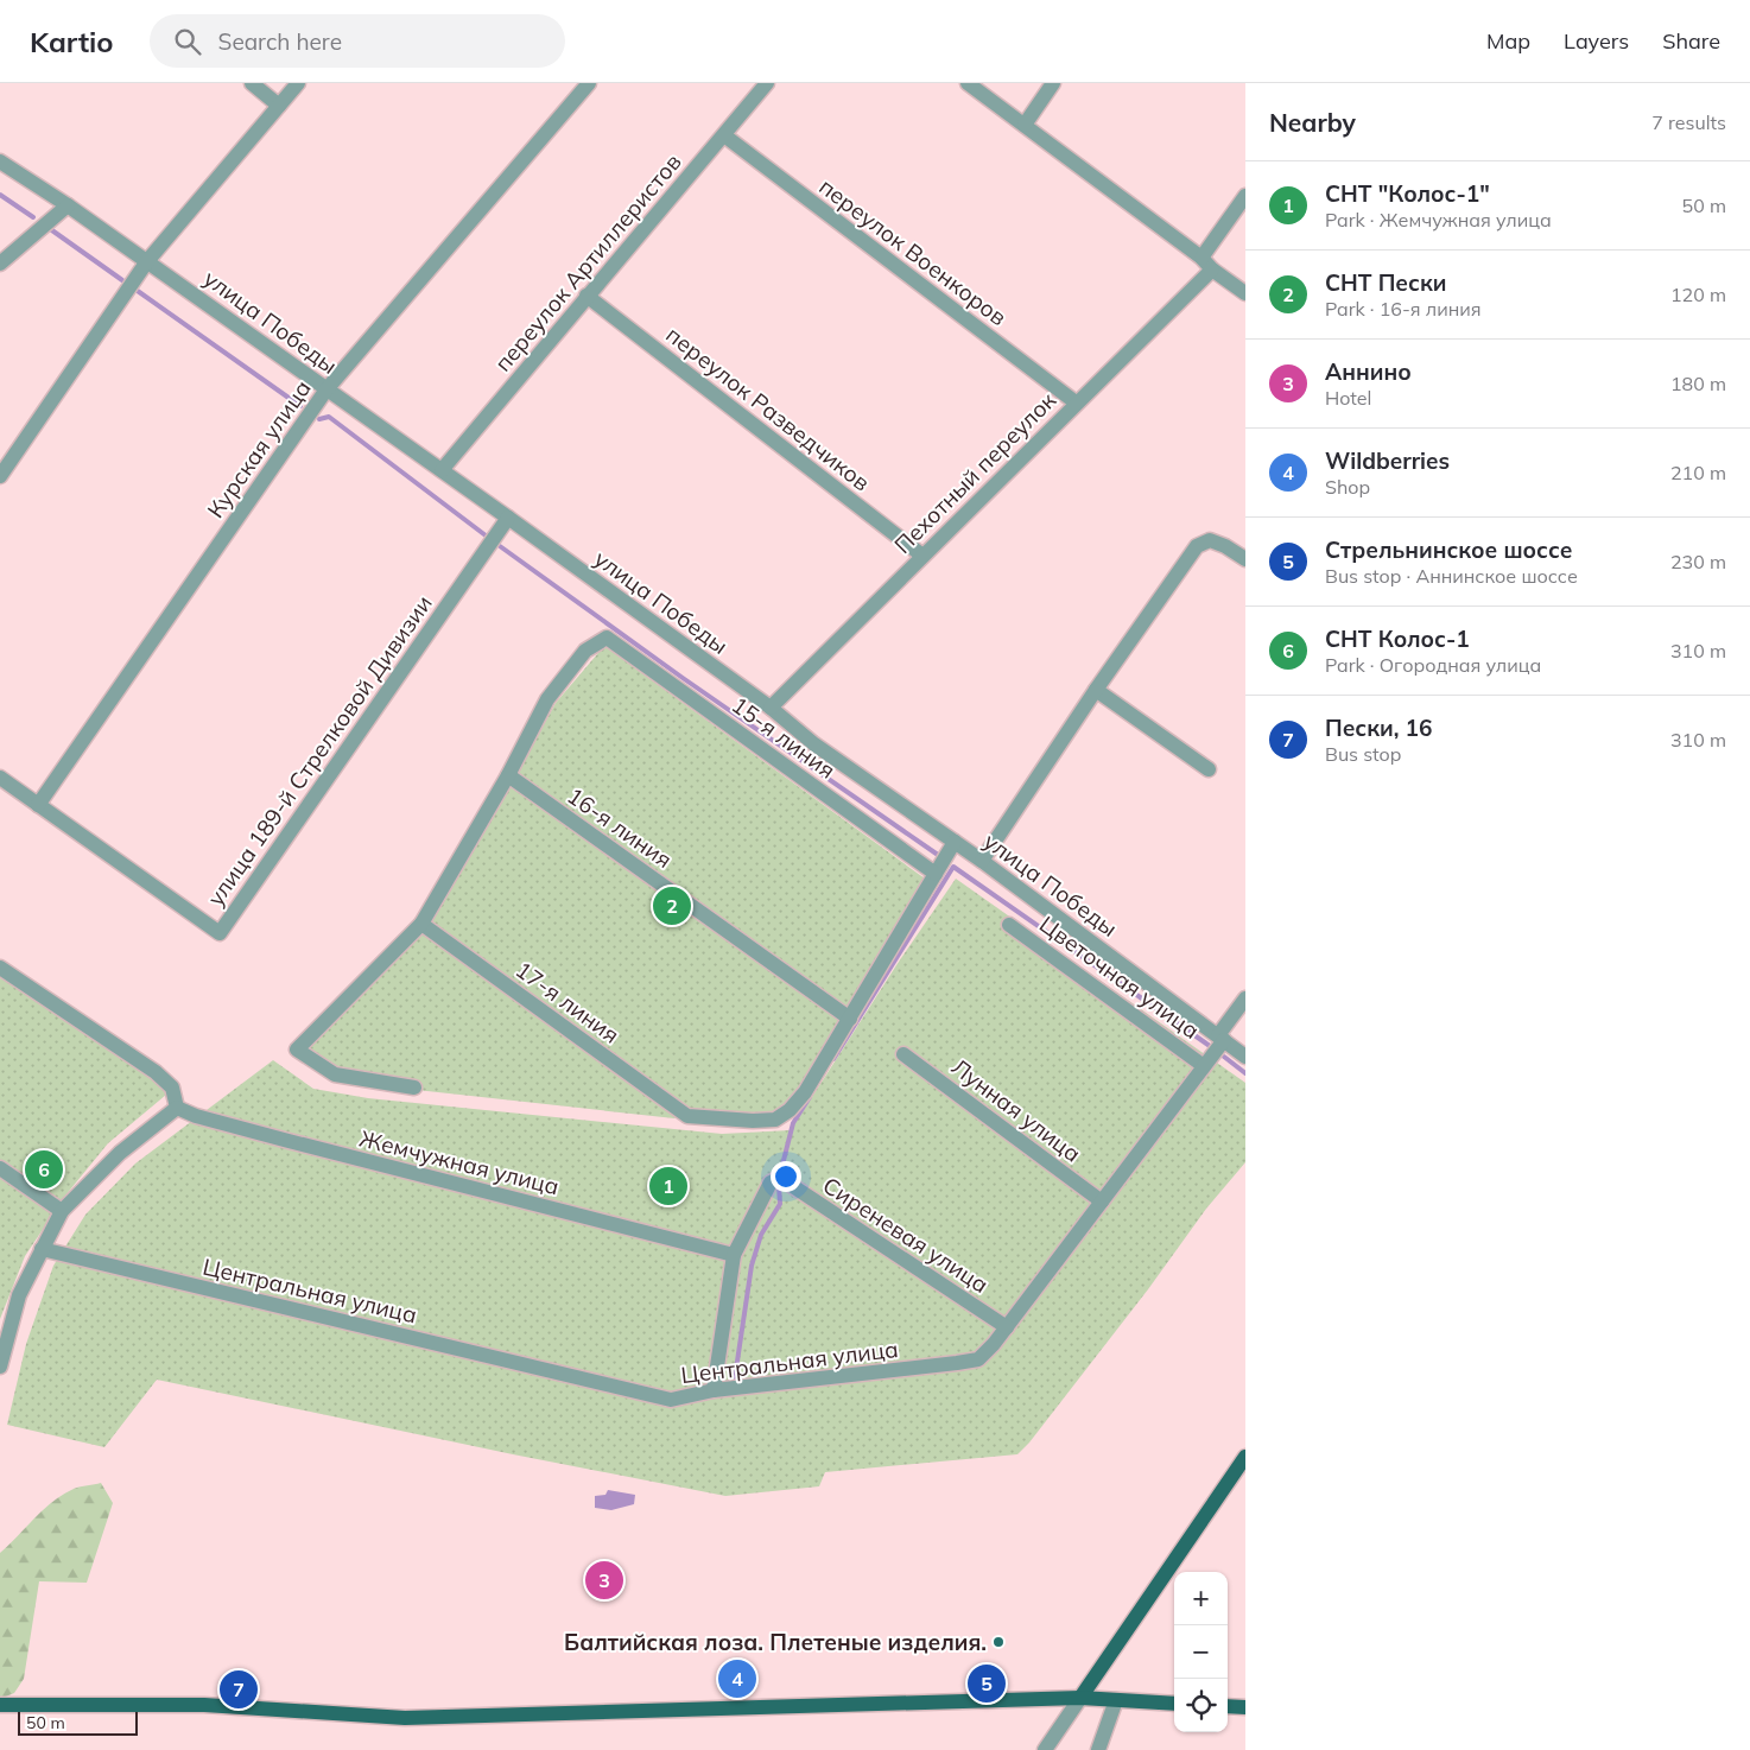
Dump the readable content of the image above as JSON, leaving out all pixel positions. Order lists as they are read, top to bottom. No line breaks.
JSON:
{"streets":{"street":["переулок Военкоров","переулок Артиллеристов","улица Победы","переулок Разведчиков","Курская улица","Пехотный переулок","15-я линия","улица 189-й Стрелковой Дивизии","16-я линия","Цветочная улица","17-я линия","Лунная улица","Жемчужная улица","Сиреневая улица","Центральная улица"]},"crossings":[["переулок Военкоров","переулок Артиллеристов"],["переулок Военкоров","Пехотный переулок"],["переулок Артиллеристов","улица Победы"],["переулок Артиллеристов","переулок Разведчиков"],["улица Победы","Курская улица"],["улица Победы","Пехотный переулок"],["улица Победы","улица 189-й Стрелковой Дивизии"],["улица Победы","Центральная улица"],["переулок Разведчиков","Пехотный переулок"],["Курская улица","улица 189-й Стрелковой Дивизии"],["15-я линия","16-я линия"],["16-я линия","17-я линия"],["Цветочная улица","Центральная улица"],["Лунная улица","Центральная улица"],["Жемчужная улица","Сиреневая улица"],["Сиреневая улица","Центральная улица"]],"places":["Балтийская лоза. Плетеные изделия."],"scale_bar":"50 m","page":{"header":"Kartio","search":"Search here","nav":["Map","Layers","Share"],"heading":["Nearby","7 results"],"list":[{"mark":"1","name":"СНТ \"Колос-1\"","note":"Park · Жемчужная улица","value":"50 m"},{"mark":"2","name":"СНТ Пески","note":"Park · 16-я линия","value":"120 m"},{"mark":"3","name":"Аннино","note":"Hotel","value":"180 m"},{"mark":"4","name":"Wildberries","note":"Shop","value":"210 m"},{"mark":"5","name":"Стрельнинское шоссе","note":"Bus stop · Аннинское шоссе","value":"230 m"},{"mark":"6","name":"СНТ Колос-1","note":"Park · Огородная улица","value":"310 m"},{"mark":"7","name":"Пески, 16","note":"Bus stop","value":"310 m"}],"pins":["2","6","1","3","4","5","7"],"map_buttons":["+","−"],"scale":"50 m"}}
